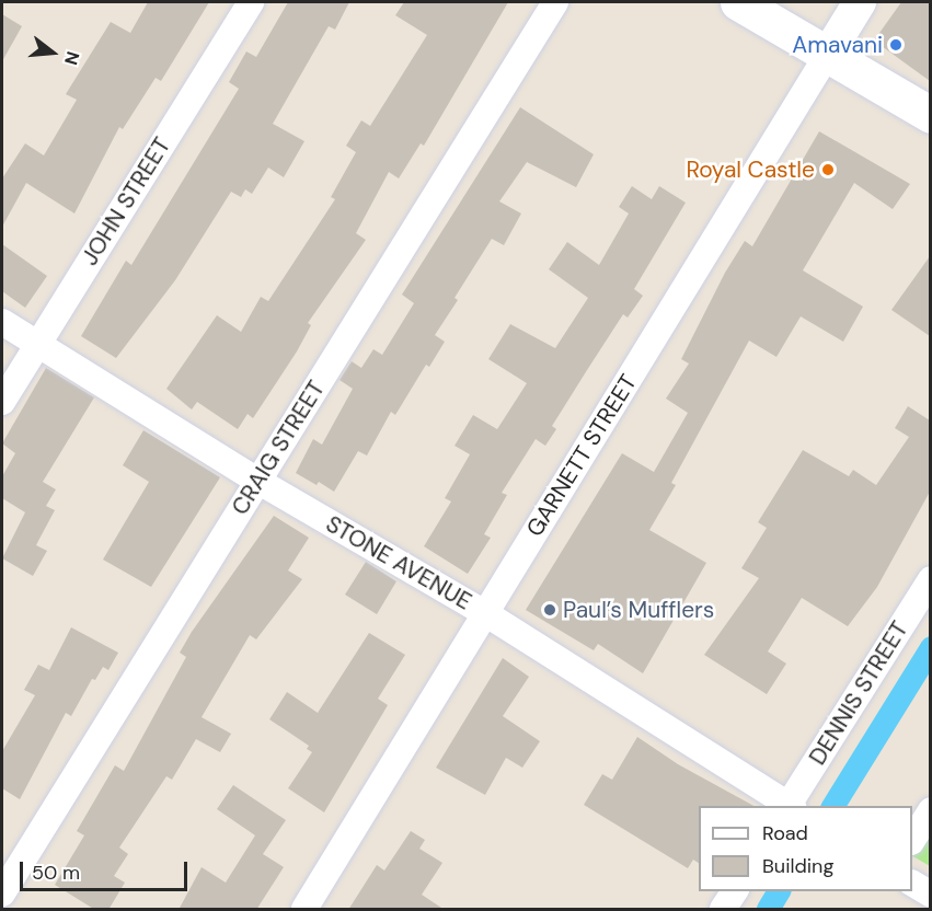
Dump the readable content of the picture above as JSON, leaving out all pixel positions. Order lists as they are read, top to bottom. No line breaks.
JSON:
{"streets":{"street":["JOHN STREET","CRAIG STREET","GARNETT STREET","STONE AVENUE","DENNIS STREET"]},"crossings":[["JOHN STREET","STONE AVENUE"],["CRAIG STREET","STONE AVENUE"],["GARNETT STREET","STONE AVENUE"],["STONE AVENUE","DENNIS STREET"]],"places":["Amavani","Royal Castle","Paul’s Mufflers"],"legend":["Road","Building"],"scale_bar":"50 m","north":"right"}
